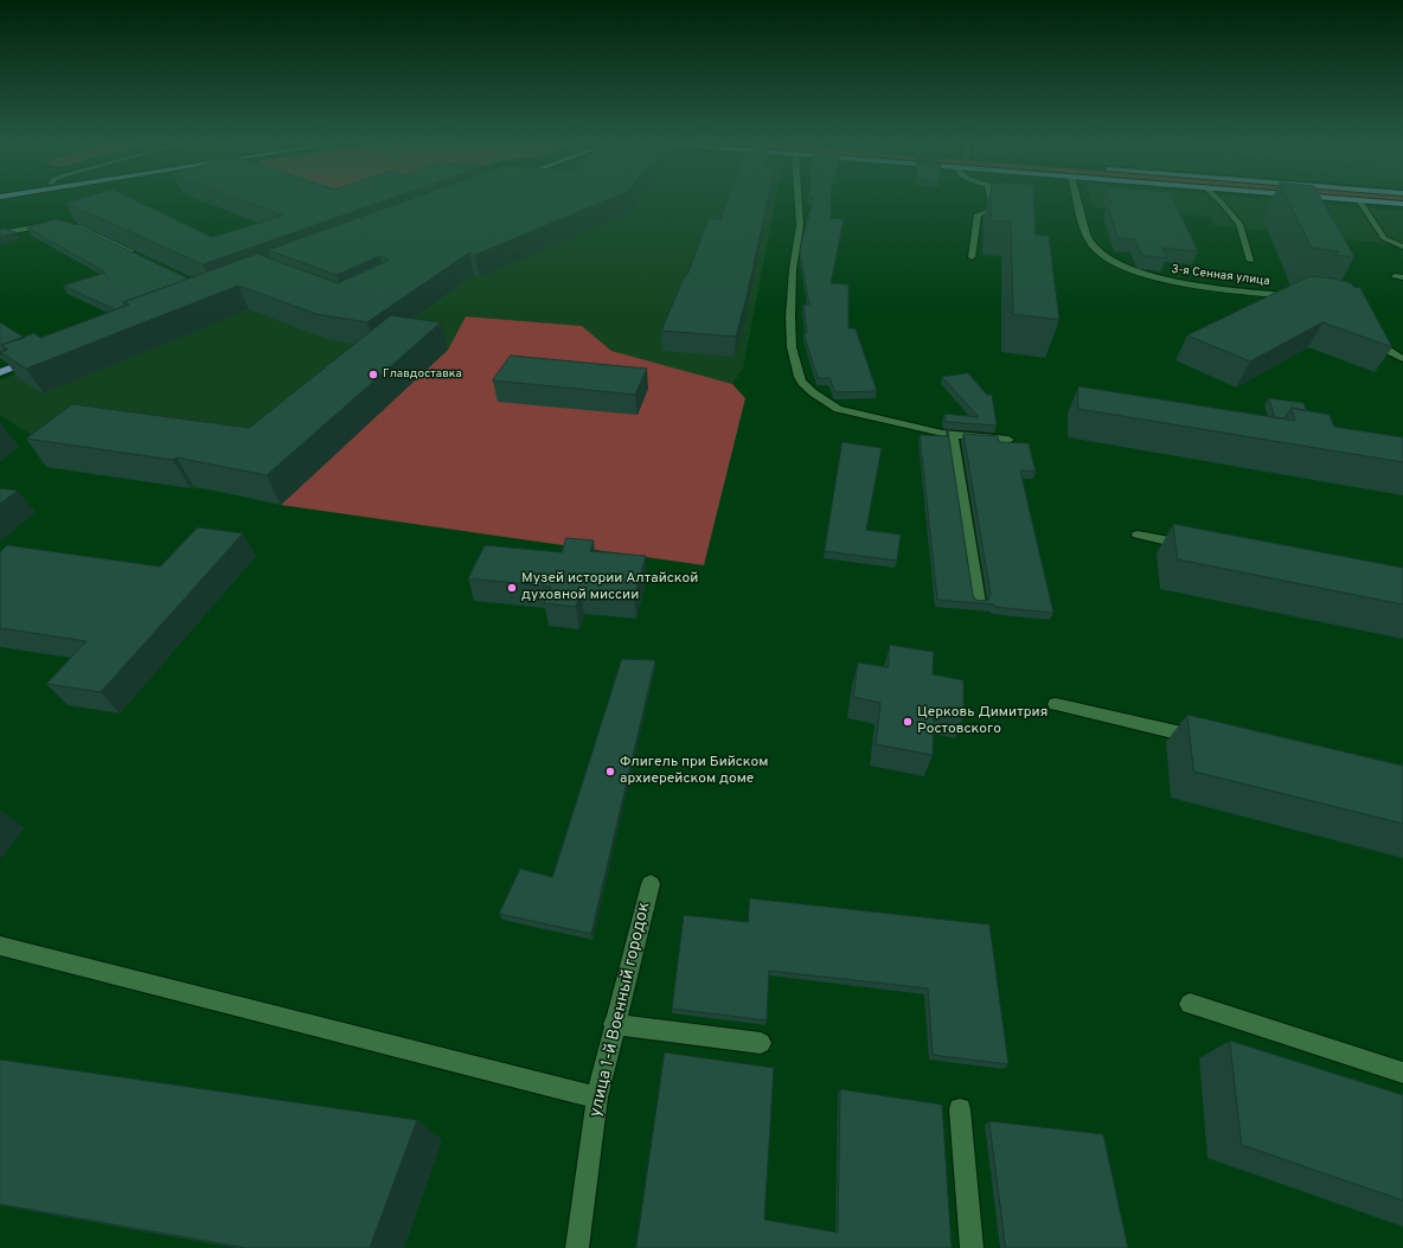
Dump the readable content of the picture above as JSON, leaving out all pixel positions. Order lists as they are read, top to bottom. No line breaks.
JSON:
{"streets":{"street":["3-я Сенная улица","улица 1-й Военный городок"]},"places":["Главдоставка","Музей истории Алтайской духовной миссии","Церковь Димитрия Ростовского","Флигель при Бийском архиерейском доме"]}
